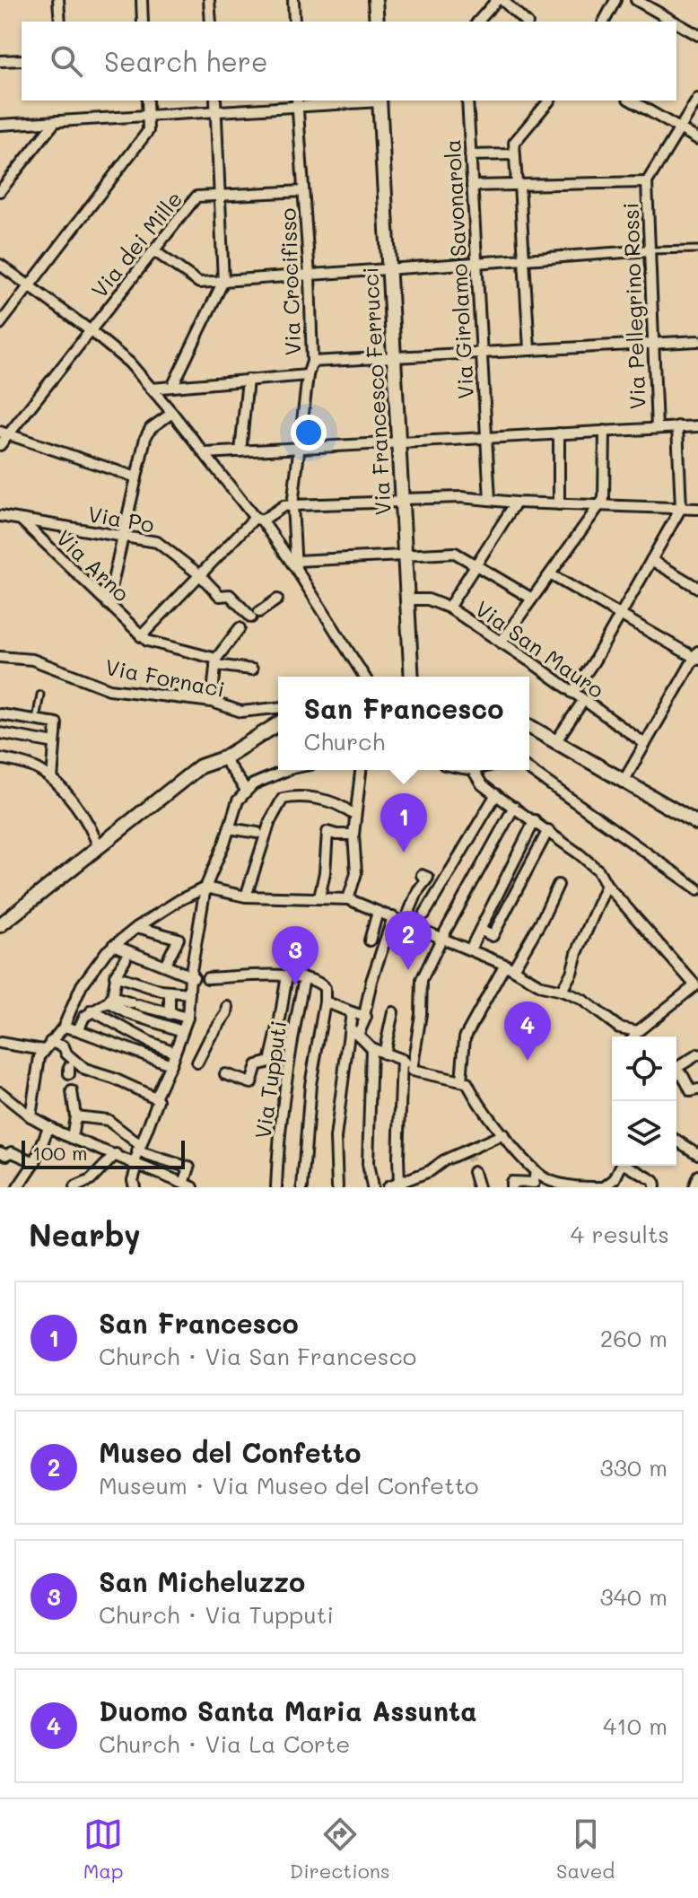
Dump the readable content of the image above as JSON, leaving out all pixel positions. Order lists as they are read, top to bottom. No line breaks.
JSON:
{"streets":{"street":["Via dei Mille","Via Girolamo Savonarola","Via Crocifisso","Via Pellegrino Rossi","Via Francesco Ferrucci","Via Po","Via Arno","Via San Mauro","Via Fornaci","Via Tupputi"]},"crossings":[["Via dei Mille","Via Crocifisso"],["Via Francesco Ferrucci","Via San Mauro"],["Via Po","Via Arno"]],"scale_bar":"100 m","page":{"search":"Search here","popup":["San Francesco","Church"],"pins":["1","2","3","4"],"scale":"100 m","heading":["Nearby","4 results"],"list":[{"mark":"1","name":"San Francesco","note":"Church · Via San Francesco","value":"260 m"},{"mark":"2","name":"Museo del Confetto","note":"Museum · Via Museo del Confetto","value":"330 m"},{"mark":"3","name":"San Micheluzzo","note":"Church · Via Tupputi","value":"340 m"},{"mark":"4","name":"Duomo Santa Maria Assunta","note":"Church · Via La Corte","value":"410 m"}],"nav":["Map","Directions","Saved"]}}
